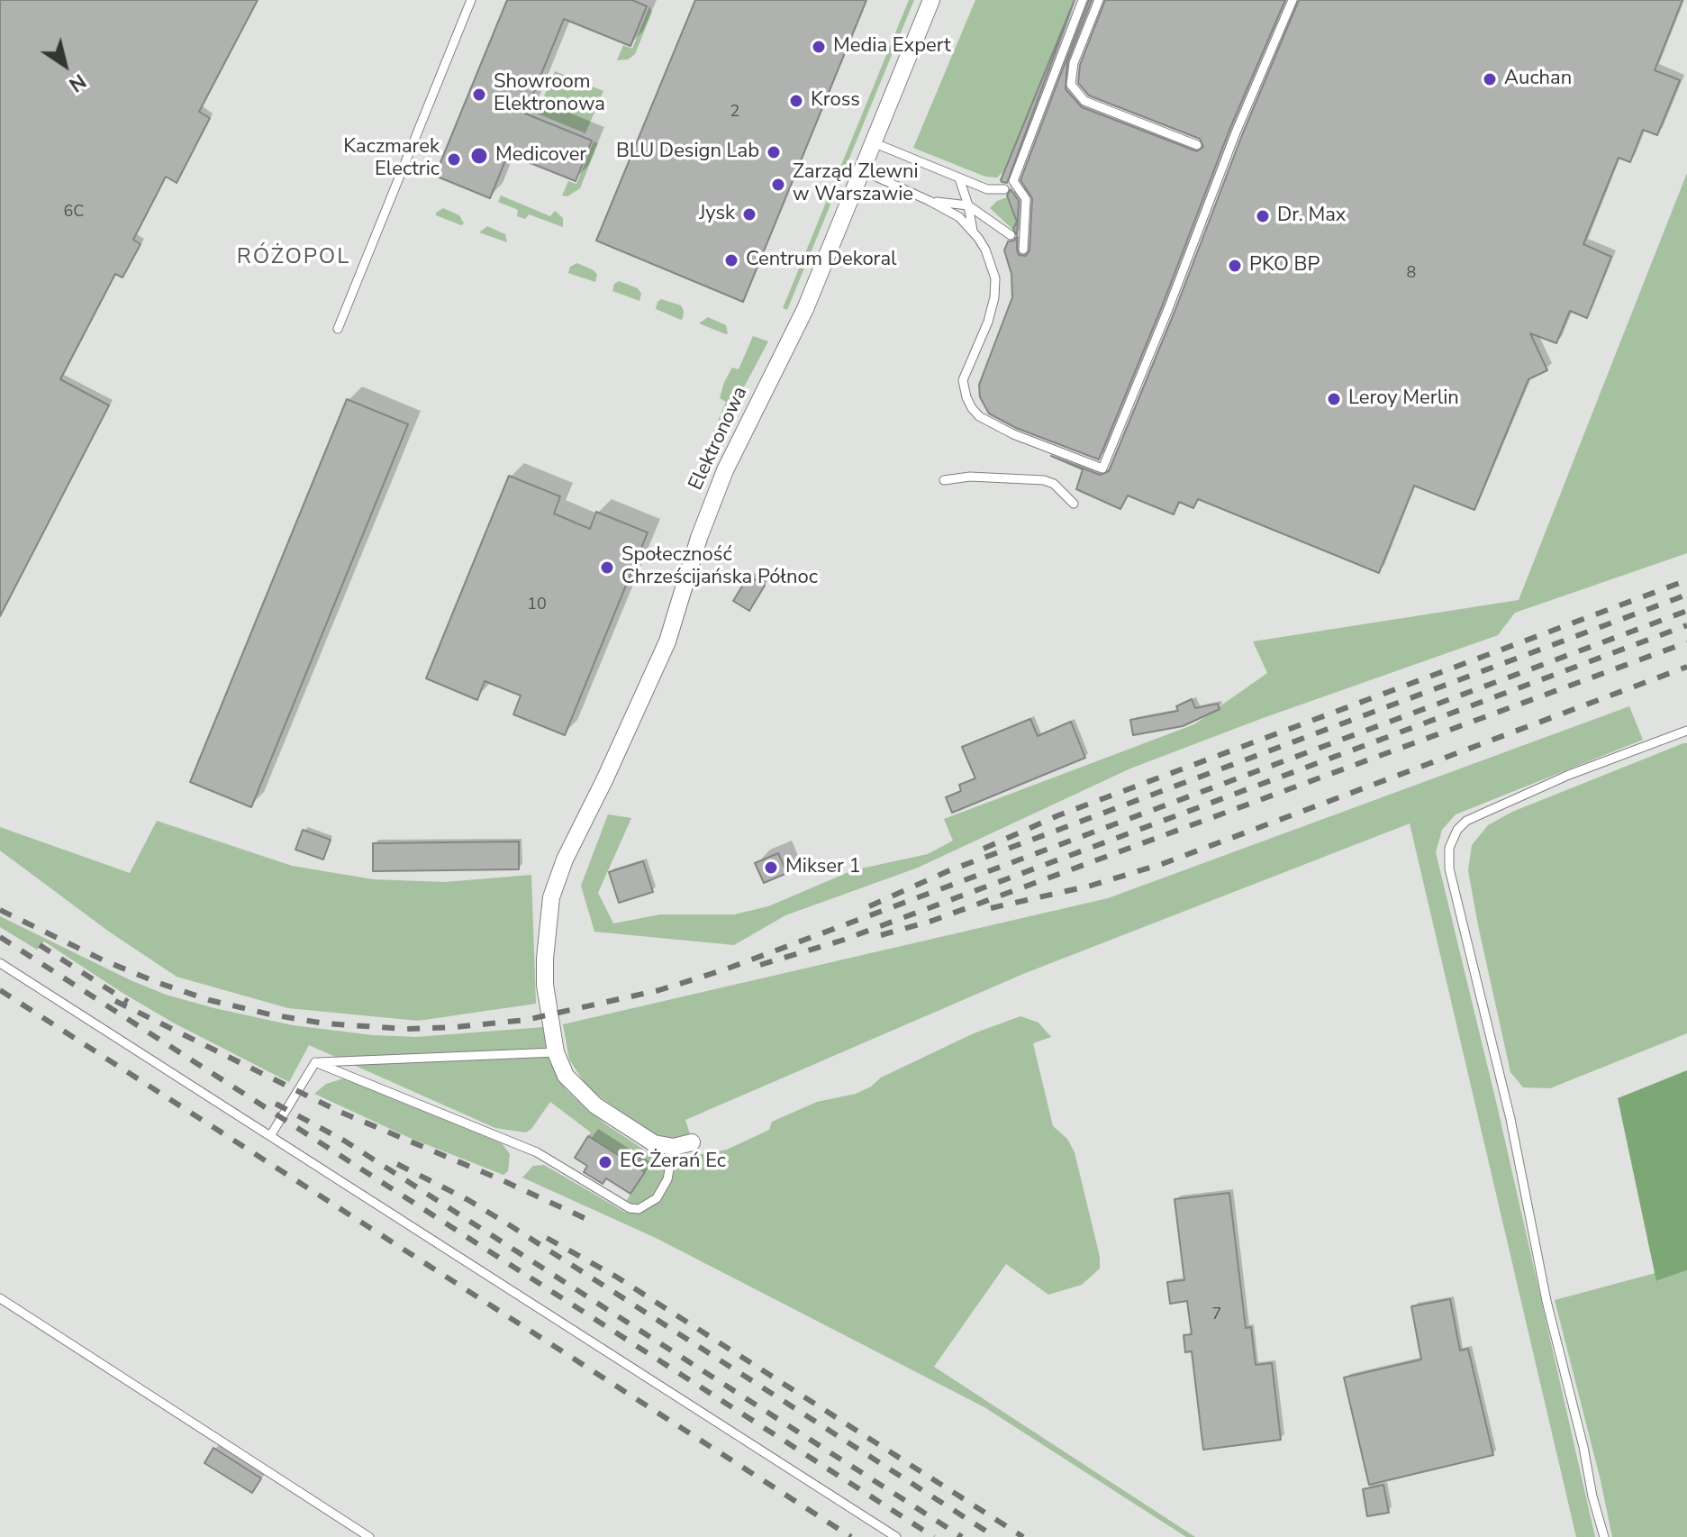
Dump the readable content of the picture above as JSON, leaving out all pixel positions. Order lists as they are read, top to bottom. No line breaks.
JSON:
{"streets":{"street":["Elektronowa"]},"districts":["RÓŻOPOL"],"places":["Media Expert","Auchan","Showroom Elektronowa","Kross","BLU Design Lab","Medicover","Kaczmarek Electric","Zarząd Zlewni w Warszawie","Jysk","Dr. Max","Centrum Dekoral","PKO BP","Leroy Merlin","Społeczność Chrześcijańska Północ","Mikser 1","EC Żerań Ec"],"house_numbers":["2","6C","8","10","7"],"north":"bottom right"}
